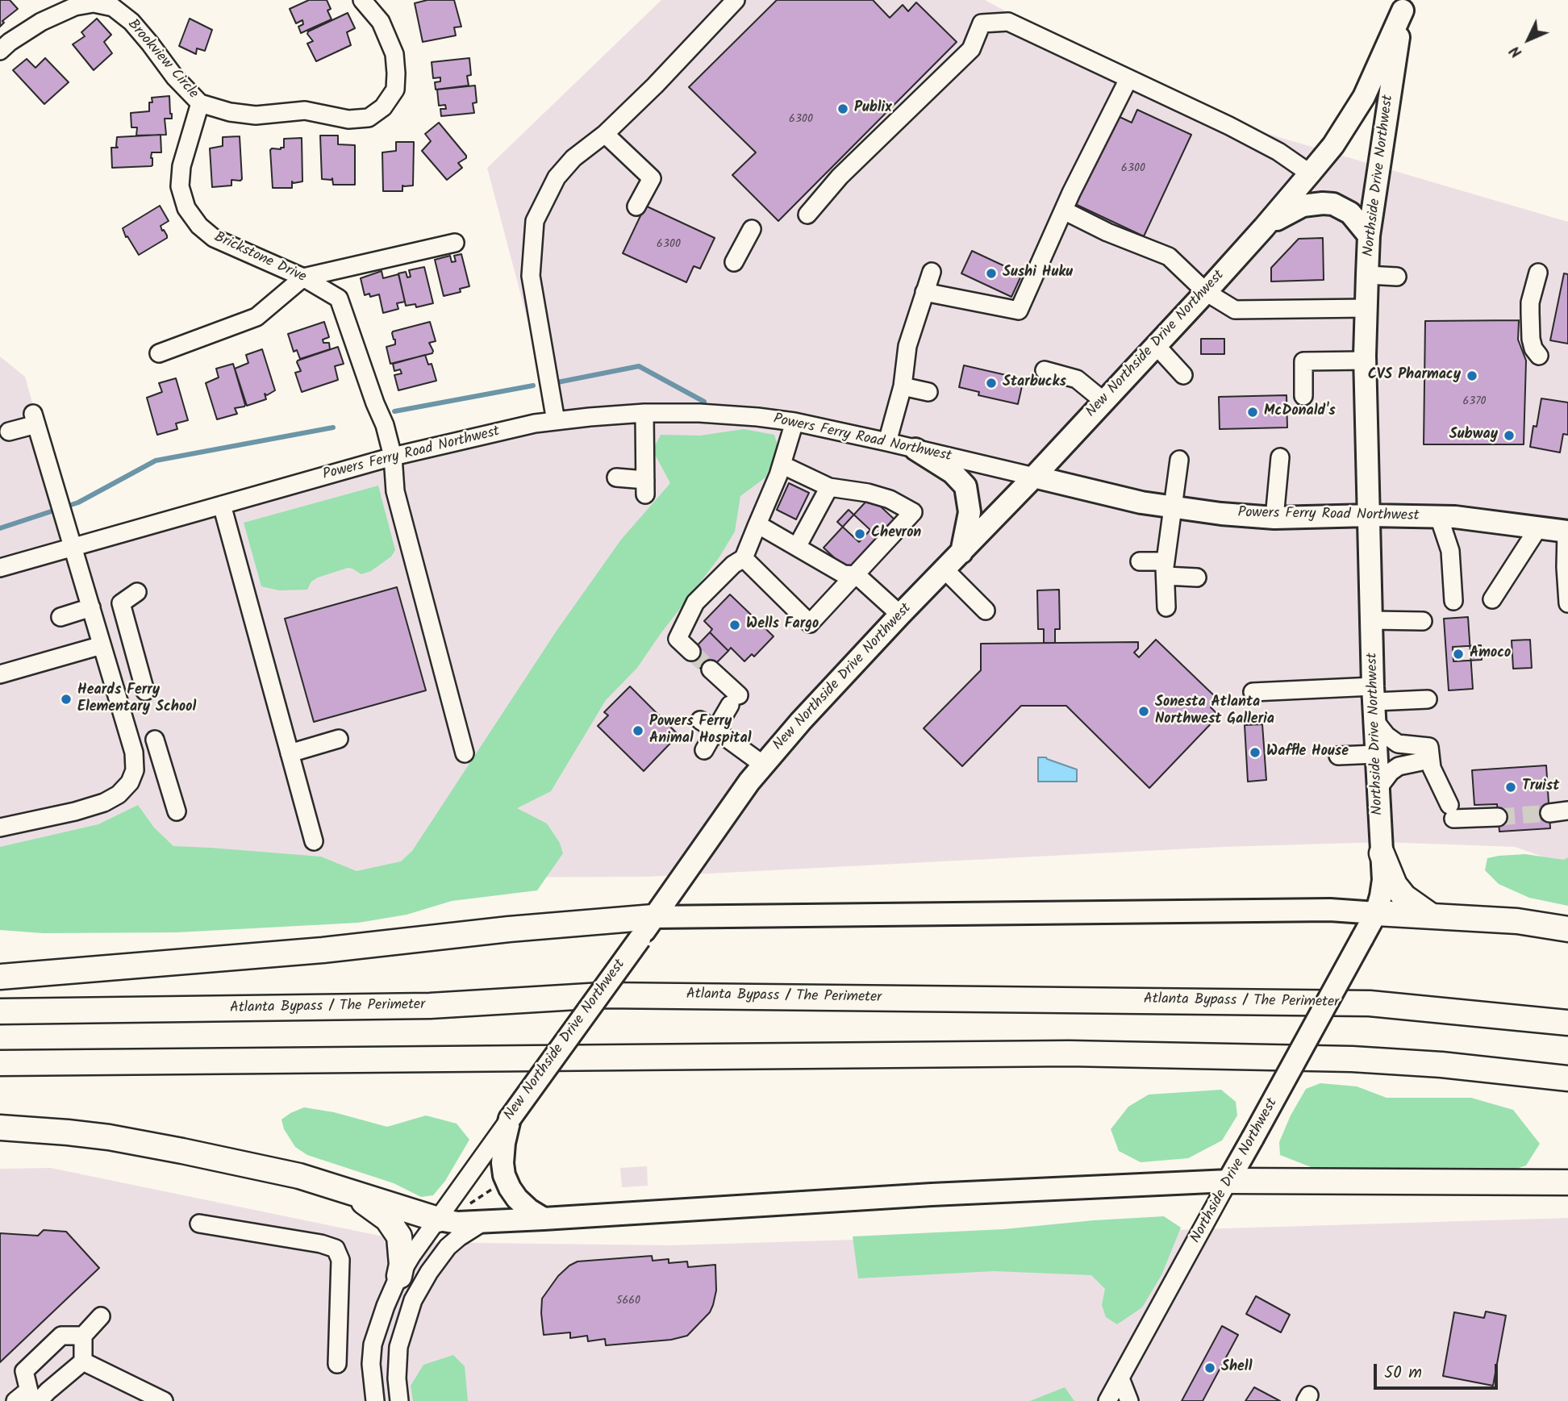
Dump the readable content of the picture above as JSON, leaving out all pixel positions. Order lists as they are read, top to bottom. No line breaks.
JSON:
{"streets":{"highway":["Atlanta Bypass / The Perimeter"],"main road":["Northside Drive Northwest","New Northside Drive Northwest","Powers Ferry Road Northwest"],"street":["Brookview Circle","Brickstone Drive"]},"crossings":[["Brookview Circle","Brickstone Drive"],["Northside Drive Northwest","New Northside Drive Northwest"],["Northside Drive Northwest","Powers Ferry Road Northwest"],["Brickstone Drive","Powers Ferry Road Northwest"],["New Northside Drive Northwest","Powers Ferry Road Northwest"]],"places":["Publix","Sushi Huku","CVS Pharmacy","Starbucks","McDonald's","Subway","Chevron","Wells Fargo","Amoco","Heards Ferry Elementary School","Sonesta Atlanta Northwest Galleria","Powers Ferry Animal Hospital","Waffle House","Truist","Shell"],"house_numbers":["6300","6300","6300","6370","5660"],"scale_bar":"50 m","north":"bottom left"}
